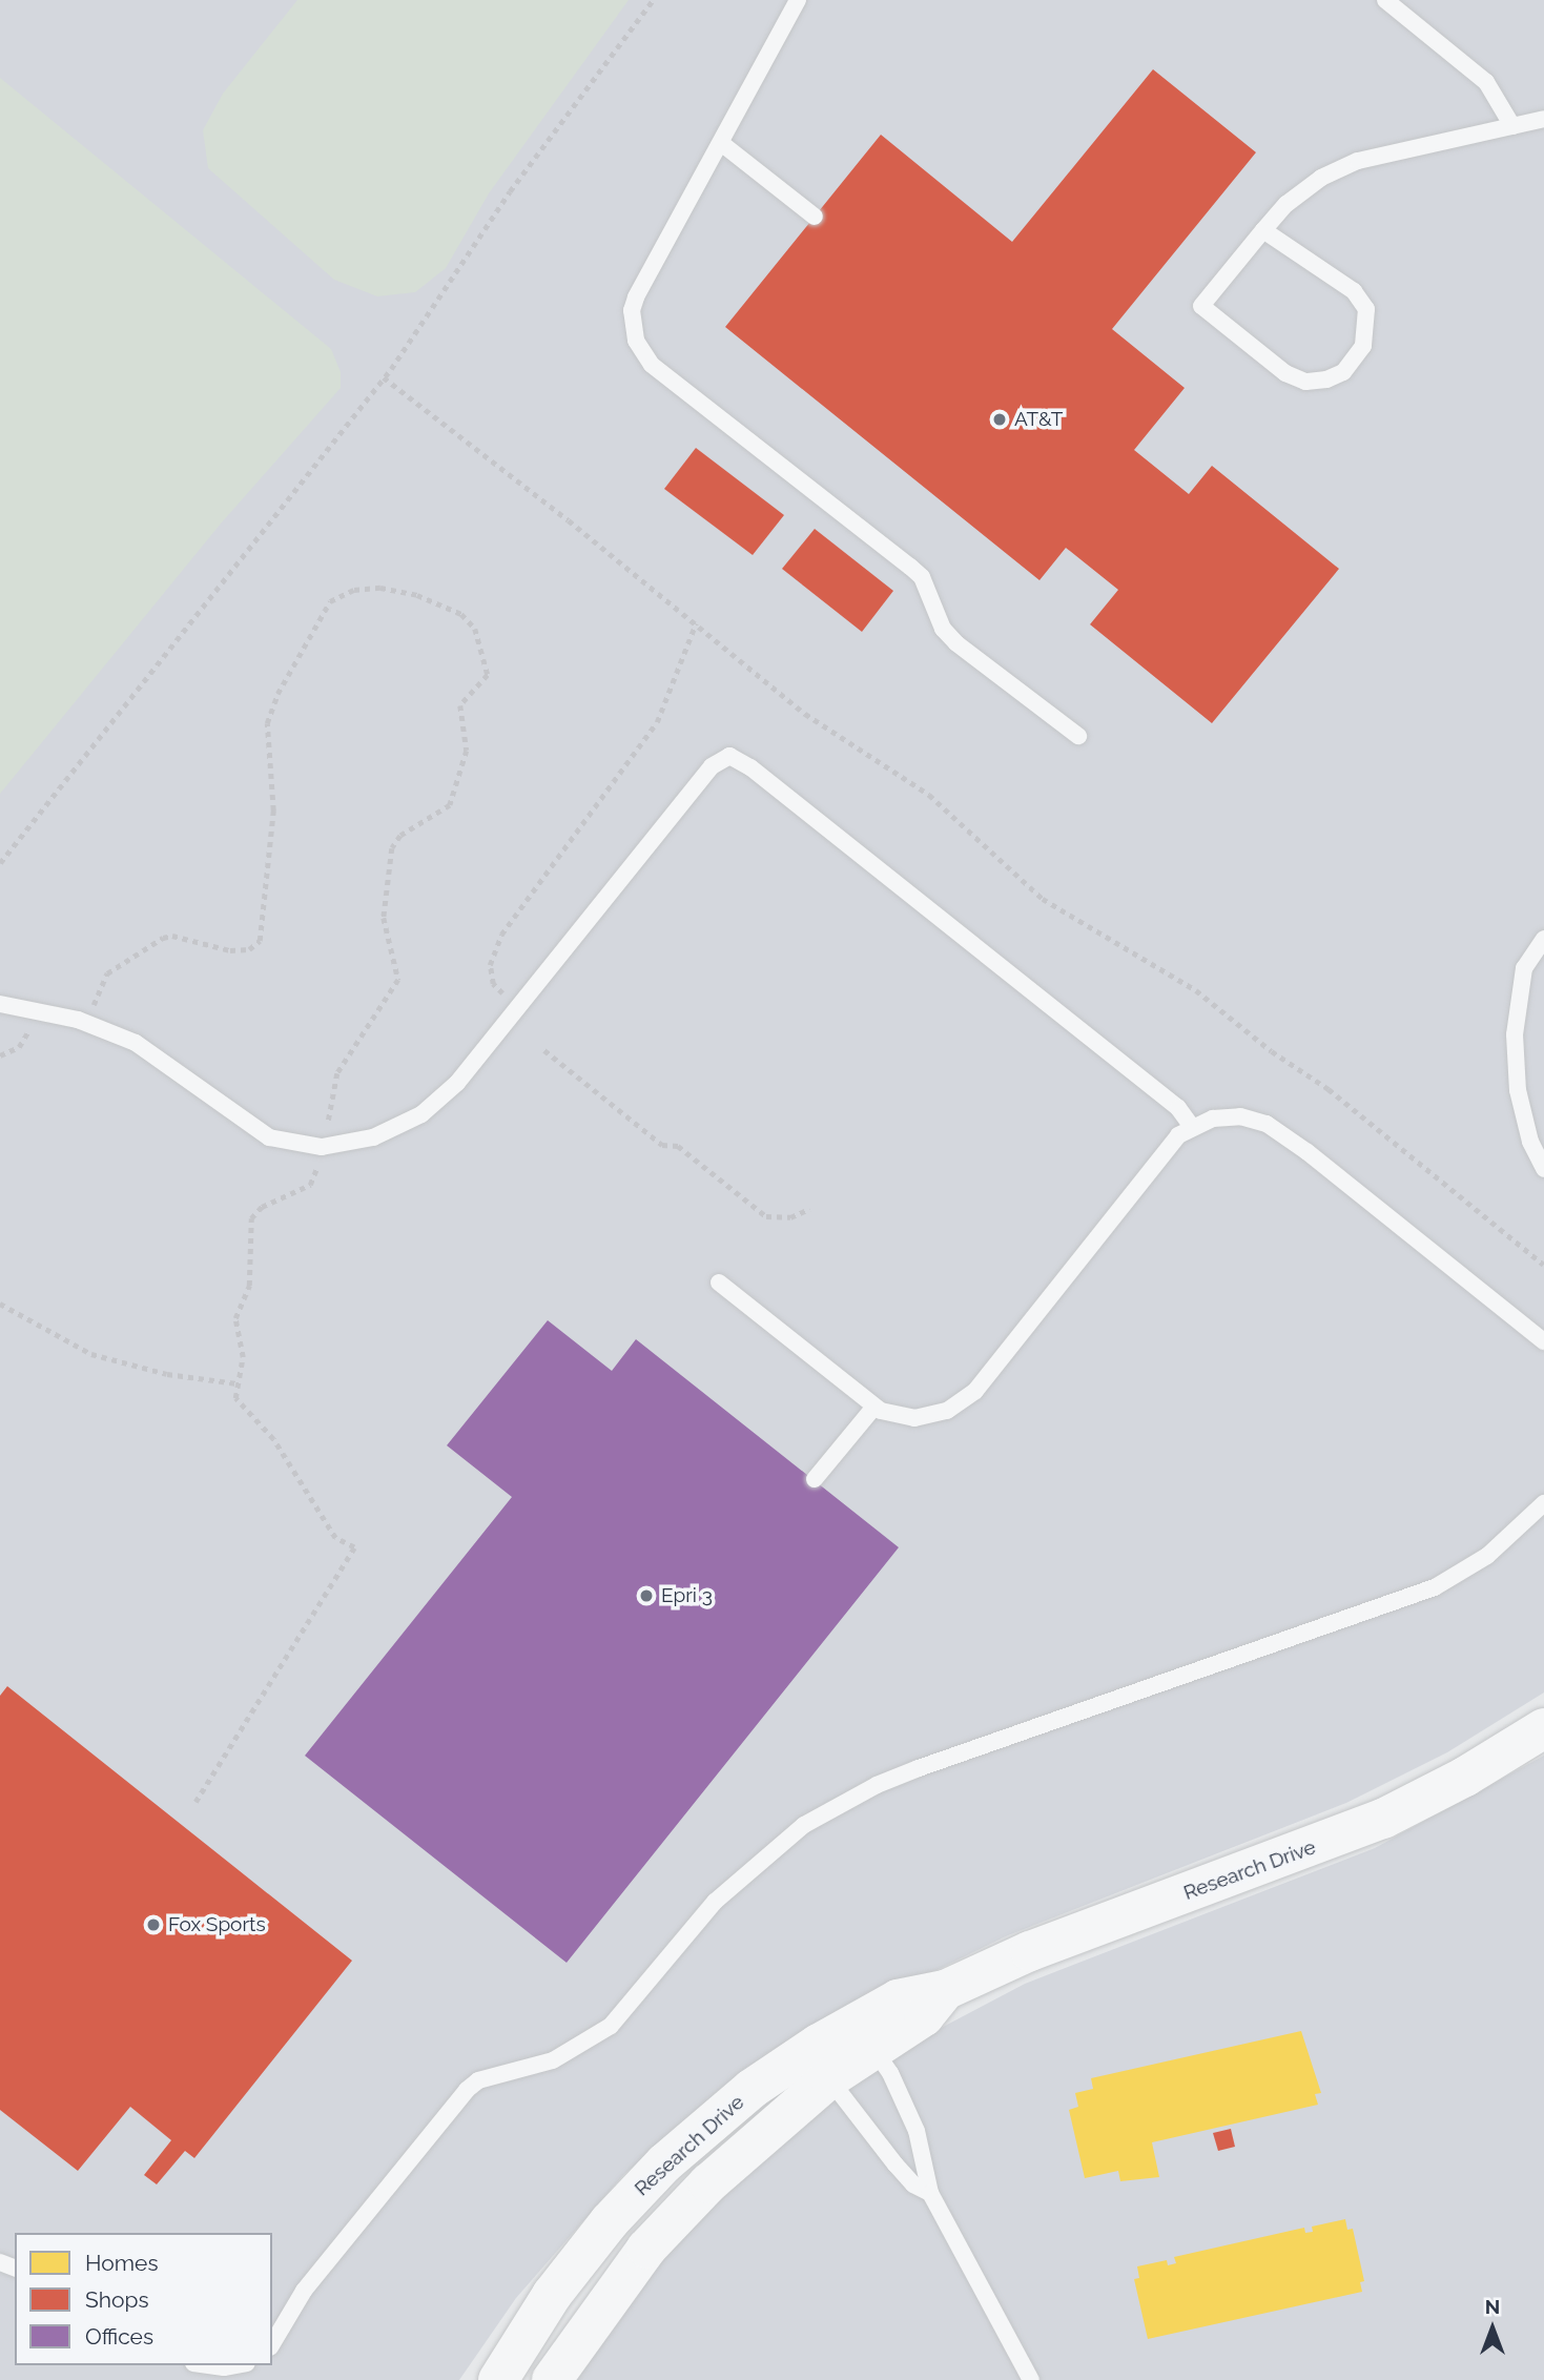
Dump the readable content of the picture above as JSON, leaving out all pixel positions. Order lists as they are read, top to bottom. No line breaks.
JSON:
{"streets":{"street":["Research Drive"]},"places":["AT&T","Epri 3","Fox Sports"],"legend":["Homes","Shops","Offices"],"north":"top"}
